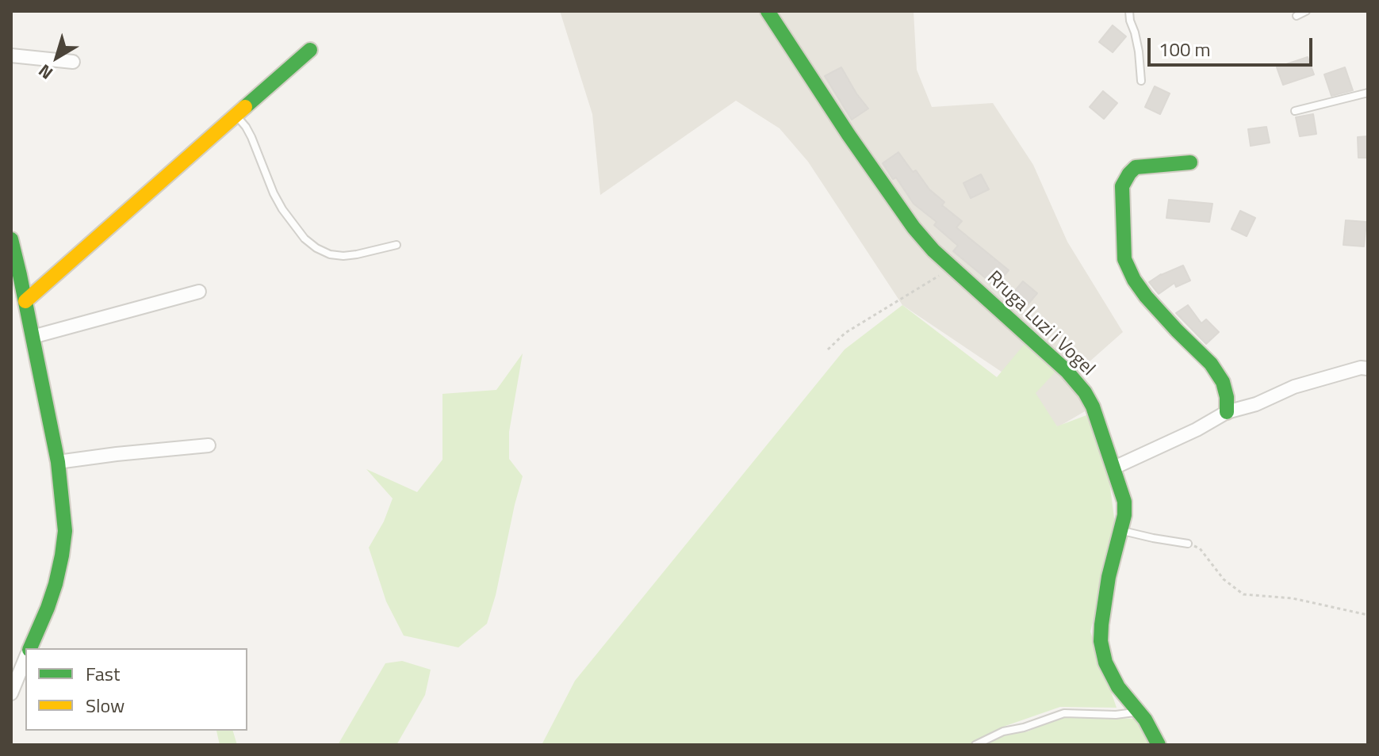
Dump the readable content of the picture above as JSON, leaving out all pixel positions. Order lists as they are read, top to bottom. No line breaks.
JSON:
{"streets":{"street":["Rruga Luzi i Vogel"]},"legend":["Fast","Slow"],"scale_bar":"100 m","north":"bottom left"}
